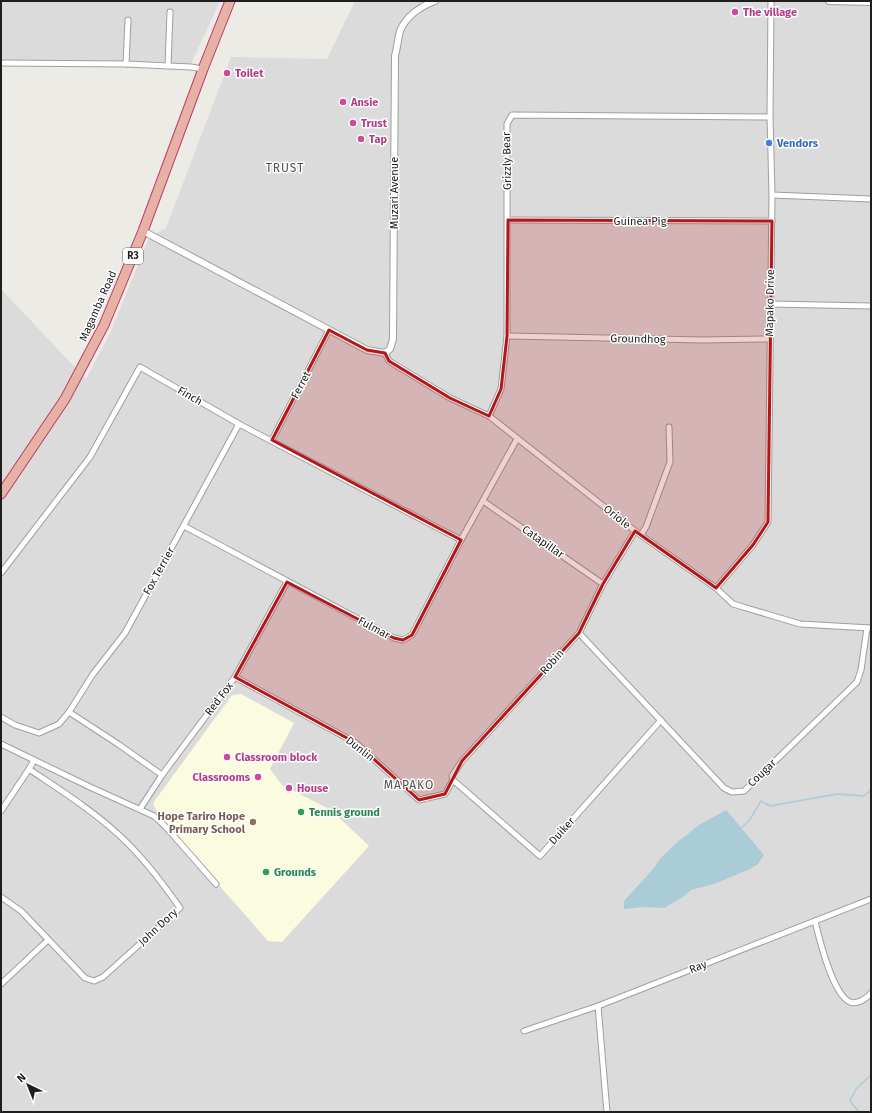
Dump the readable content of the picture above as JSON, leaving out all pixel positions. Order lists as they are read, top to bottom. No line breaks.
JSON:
{"streets":{"highway":["R3","Magamba Road"],"street":["Grizzly Bear","Muzari Avenue","Guinea Pig","Mapako Drive","Groundhog","Ferret","Finch","Oriole","Catapillar","Fox Terrier","Fulmar","Robin","Red Fox","Dunlin","Cougar","Duiker","John Dory","Ray"]},"crossings":[["Grizzly Bear","Guinea Pig"],["Grizzly Bear","Mapako Drive"],["Grizzly Bear","Groundhog"],["Grizzly Bear","Oriole"],["Muzari Avenue","Oriole"],["Guinea Pig","Mapako Drive"],["Mapako Drive","Groundhog"],["Mapako Drive","Oriole"],["Ferret","Finch"],["Finch","Fox Terrier"],["Finch","Fulmar"],["Oriole","Fulmar"],["Oriole","Robin"],["Oriole","Cougar"],["Catapillar","Fulmar"],["Catapillar","Robin"],["Fox Terrier","Fulmar"],["Fulmar","Red Fox"],["Robin","Dunlin"],["Robin","Cougar"],["Robin","Duiker"],["Red Fox","Dunlin"],["Dunlin","Duiker"],["Cougar","Duiker"]],"districts":["TRUST","MAPAKO"],"places":["The village","Toilet","Ansie","Trust","Tap","Vendors","Classroom block","Classrooms","House","Tennis ground","Hope Tariro Hope Primary School","Grounds"],"north":"top left"}
